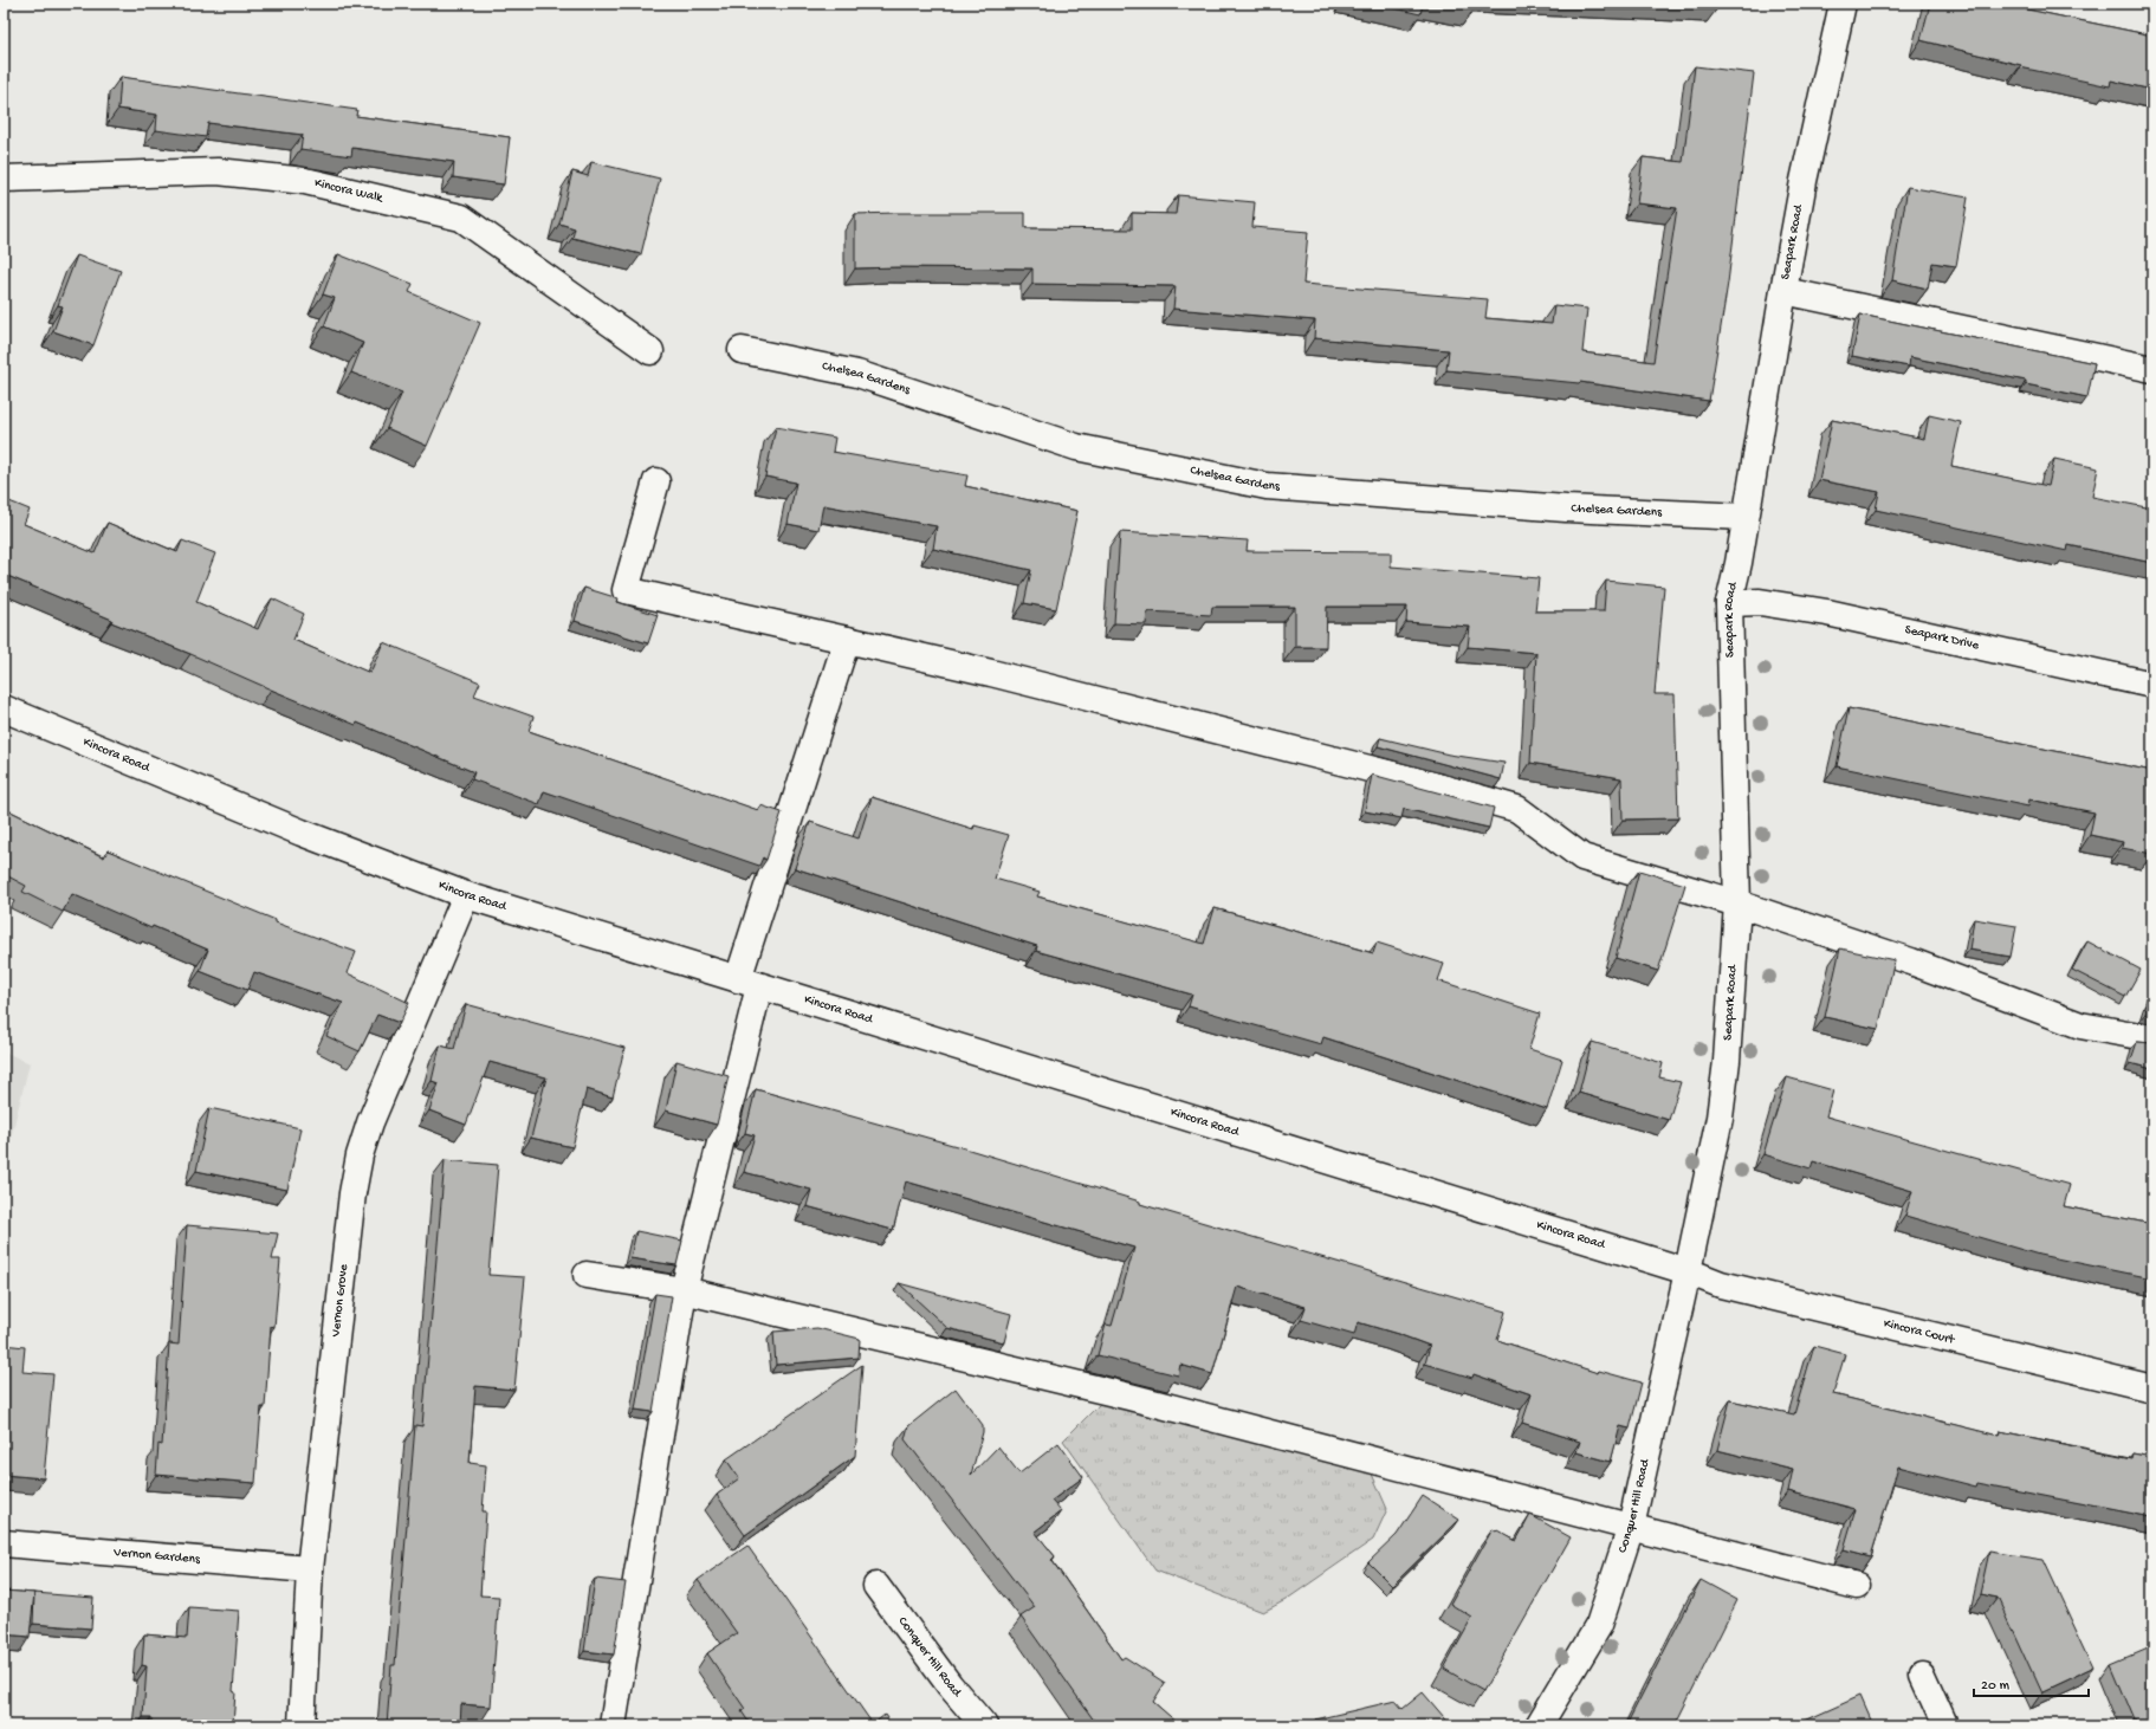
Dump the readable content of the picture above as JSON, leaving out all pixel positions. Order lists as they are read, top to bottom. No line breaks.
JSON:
{"streets":{"street":["Kincora Walk","Seapark Road","Chelsea Gardens","Seapark Drive","Kincora Road","Vernon Grove","Kincora Court","Conquer Hill Road","Vernon Gardens"]},"crossings":[["Seapark Road","Chelsea Gardens"],["Seapark Road","Seapark Drive"],["Seapark Road","Kincora Road"],["Seapark Road","Kincora Court"],["Seapark Road","Conquer Hill Road"],["Kincora Road","Vernon Grove"],["Kincora Road","Kincora Court"],["Kincora Road","Conquer Hill Road"],["Vernon Grove","Vernon Gardens"],["Kincora Court","Conquer Hill Road"]],"scale_bar":"20 m"}
